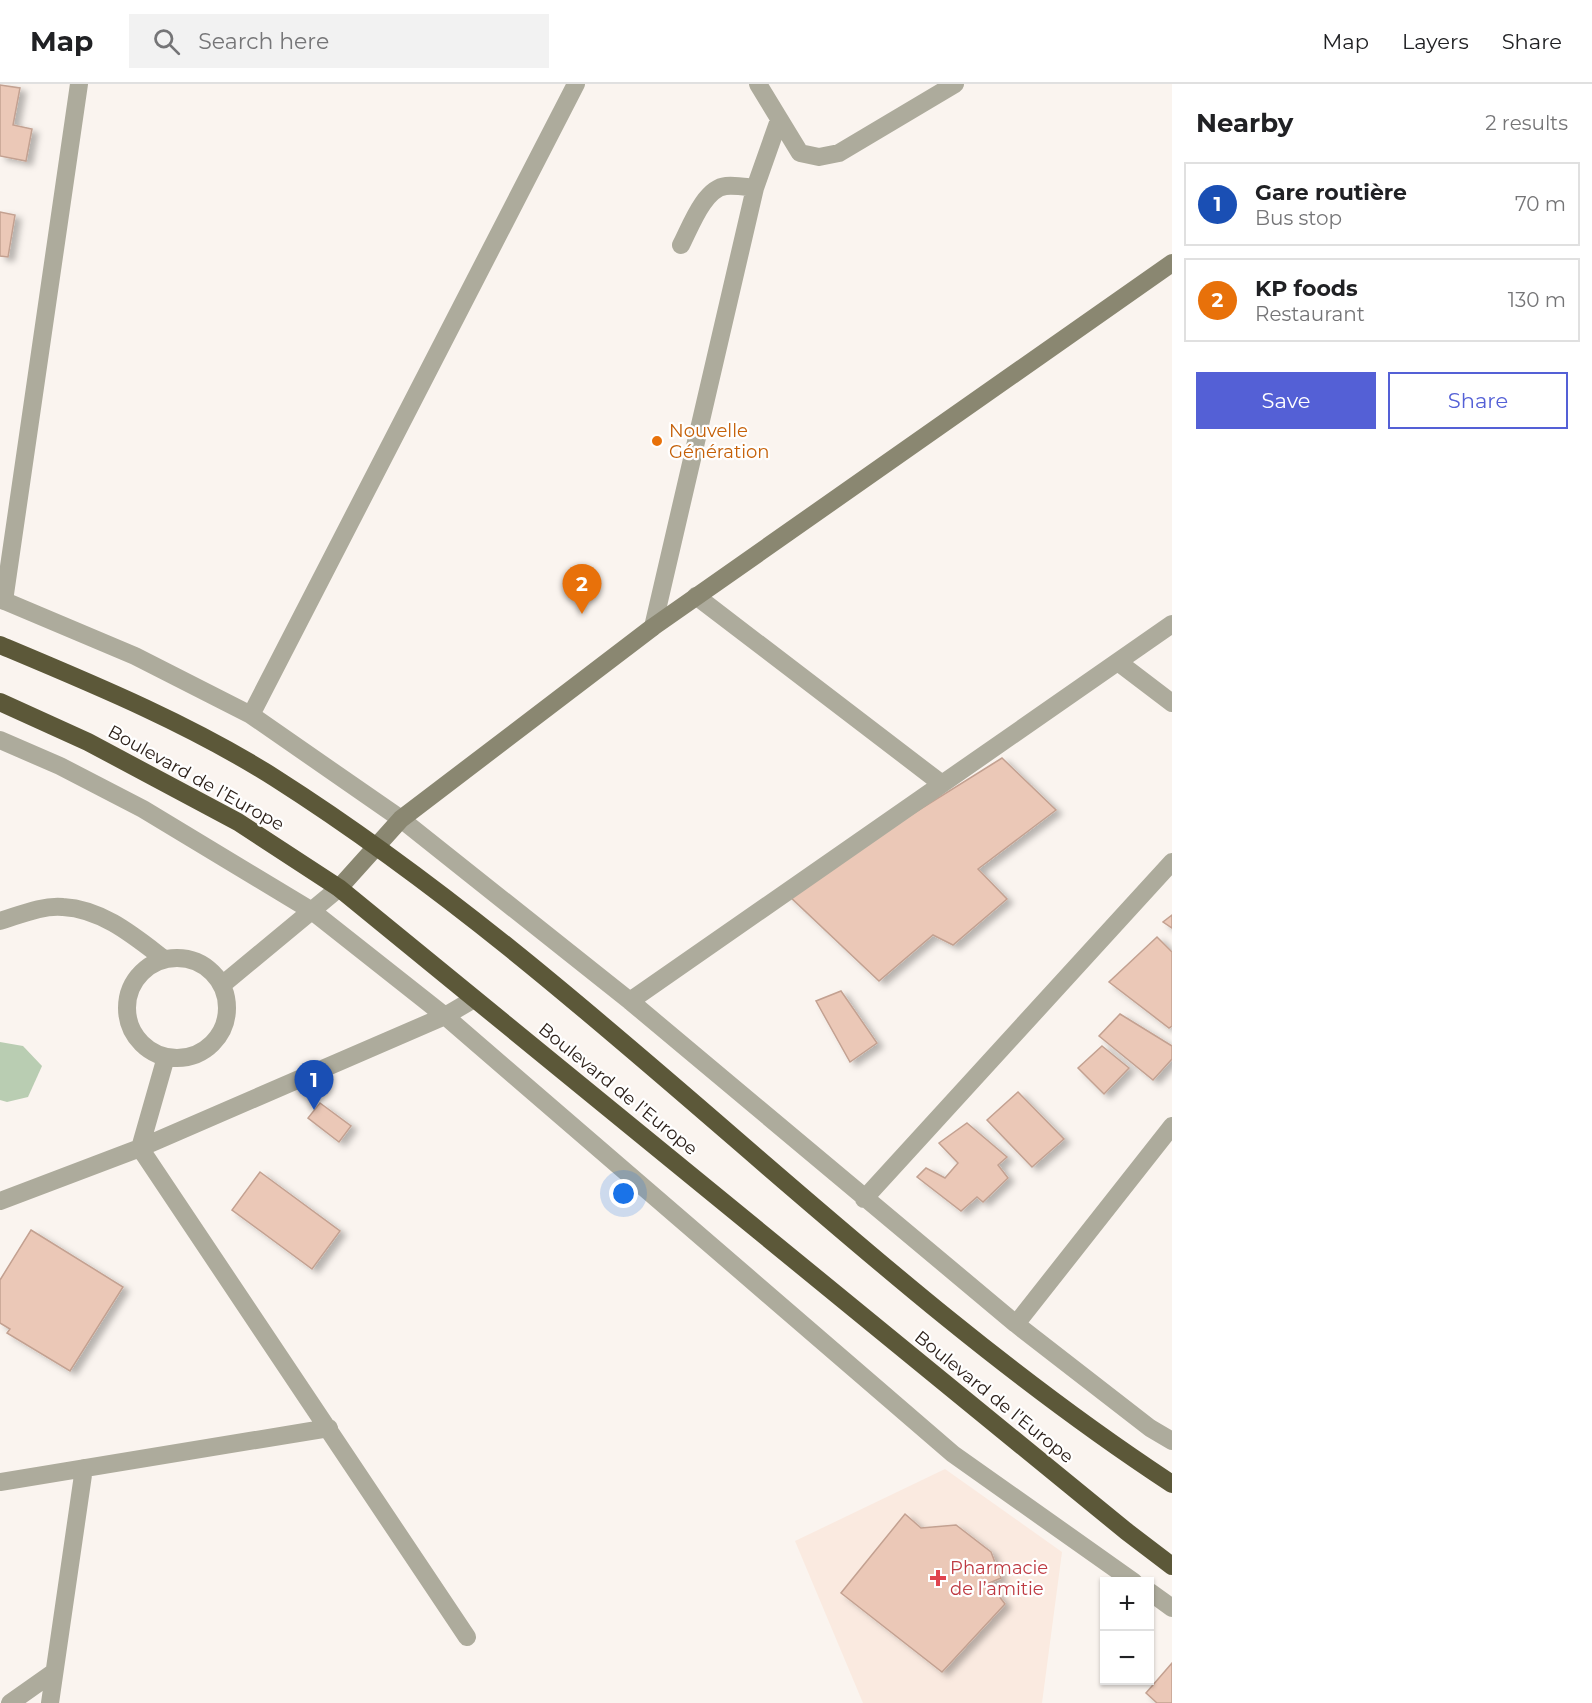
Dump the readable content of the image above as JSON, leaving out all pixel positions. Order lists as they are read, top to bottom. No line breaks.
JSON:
{"streets":{"highway":["Boulevard de l’Europe"]},"places":{"other":["Nouvelle Génération"],"health":["Pharmacie de l’amitie"]},"page":{"header":"Map","search":"Search here","nav":["Map","Layers","Share"],"heading":["Nearby","2 results"],"list":[{"mark":"1","name":"Gare routière","note":"Bus stop","value":"70 m"},{"mark":"2","name":"KP foods","note":"Restaurant","value":"130 m"}],"buttons":["Save","Share"],"pins":["2","1"],"map_buttons":["+","−"]}}
